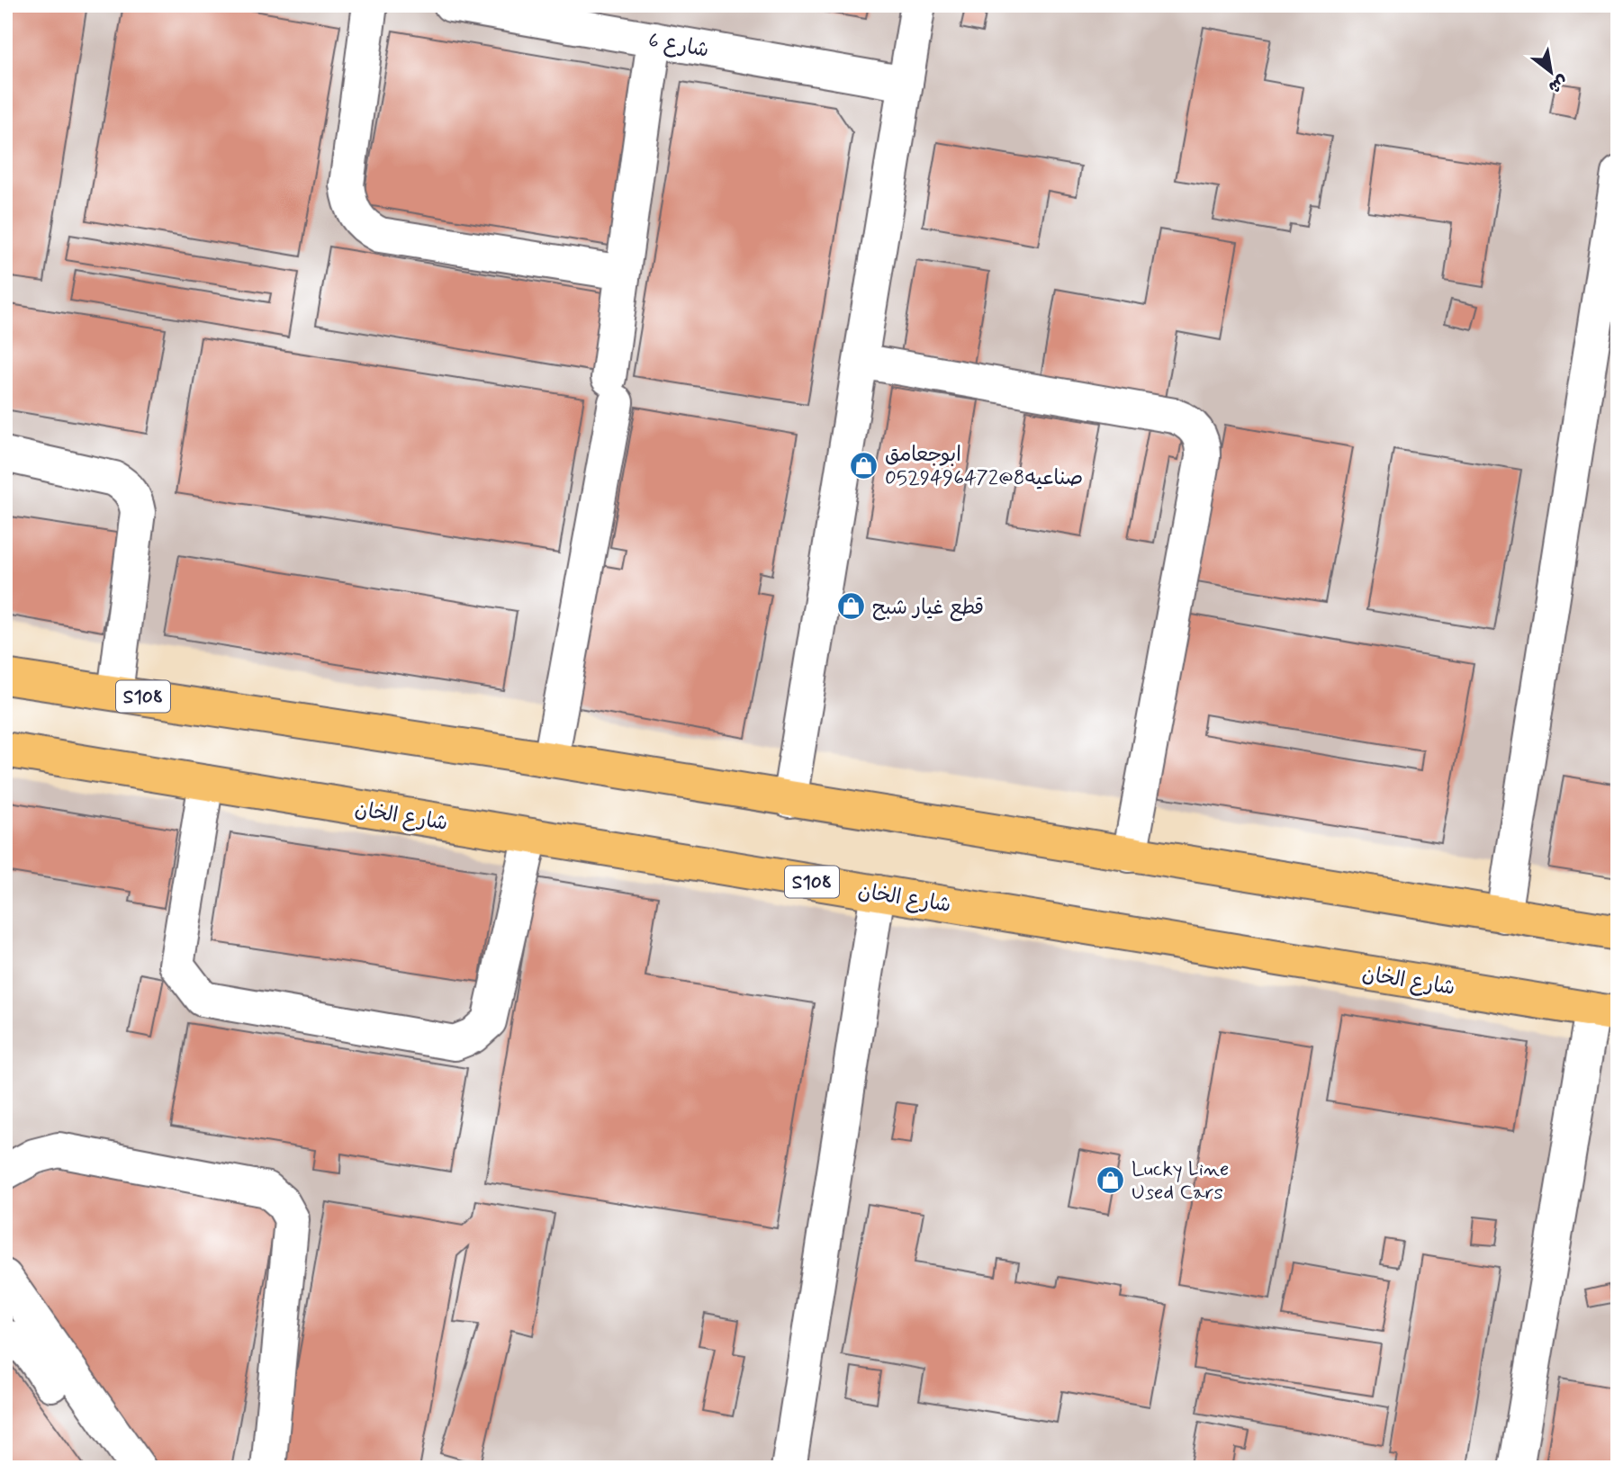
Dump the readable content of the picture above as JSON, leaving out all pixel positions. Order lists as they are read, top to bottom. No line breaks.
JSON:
{"streets":{"main road":["S108","شارع الخان"],"lane":["شارع 6"]},"places":{"shop":["ابوجعامق صناعيه8@0529496472","قطع غيار شبح","Lucky Line Used Cars"]},"north":"bottom right"}
